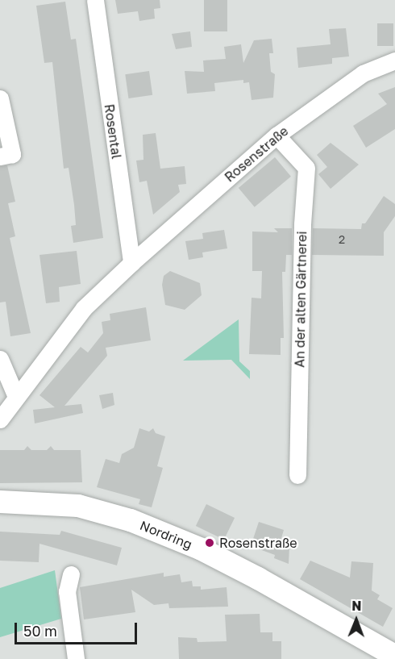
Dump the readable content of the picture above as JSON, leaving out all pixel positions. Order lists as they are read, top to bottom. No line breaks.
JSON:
{"streets":{"street":["Rosental","Rosenstraße","An der alten Gärtnerei","Nordring"]},"crossings":[["Rosental","Rosenstraße"],["Rosenstraße","An der alten Gärtnerei"]],"places":["Rosenstraße"],"house_numbers":["2"],"scale_bar":"50 m","north":"top"}
